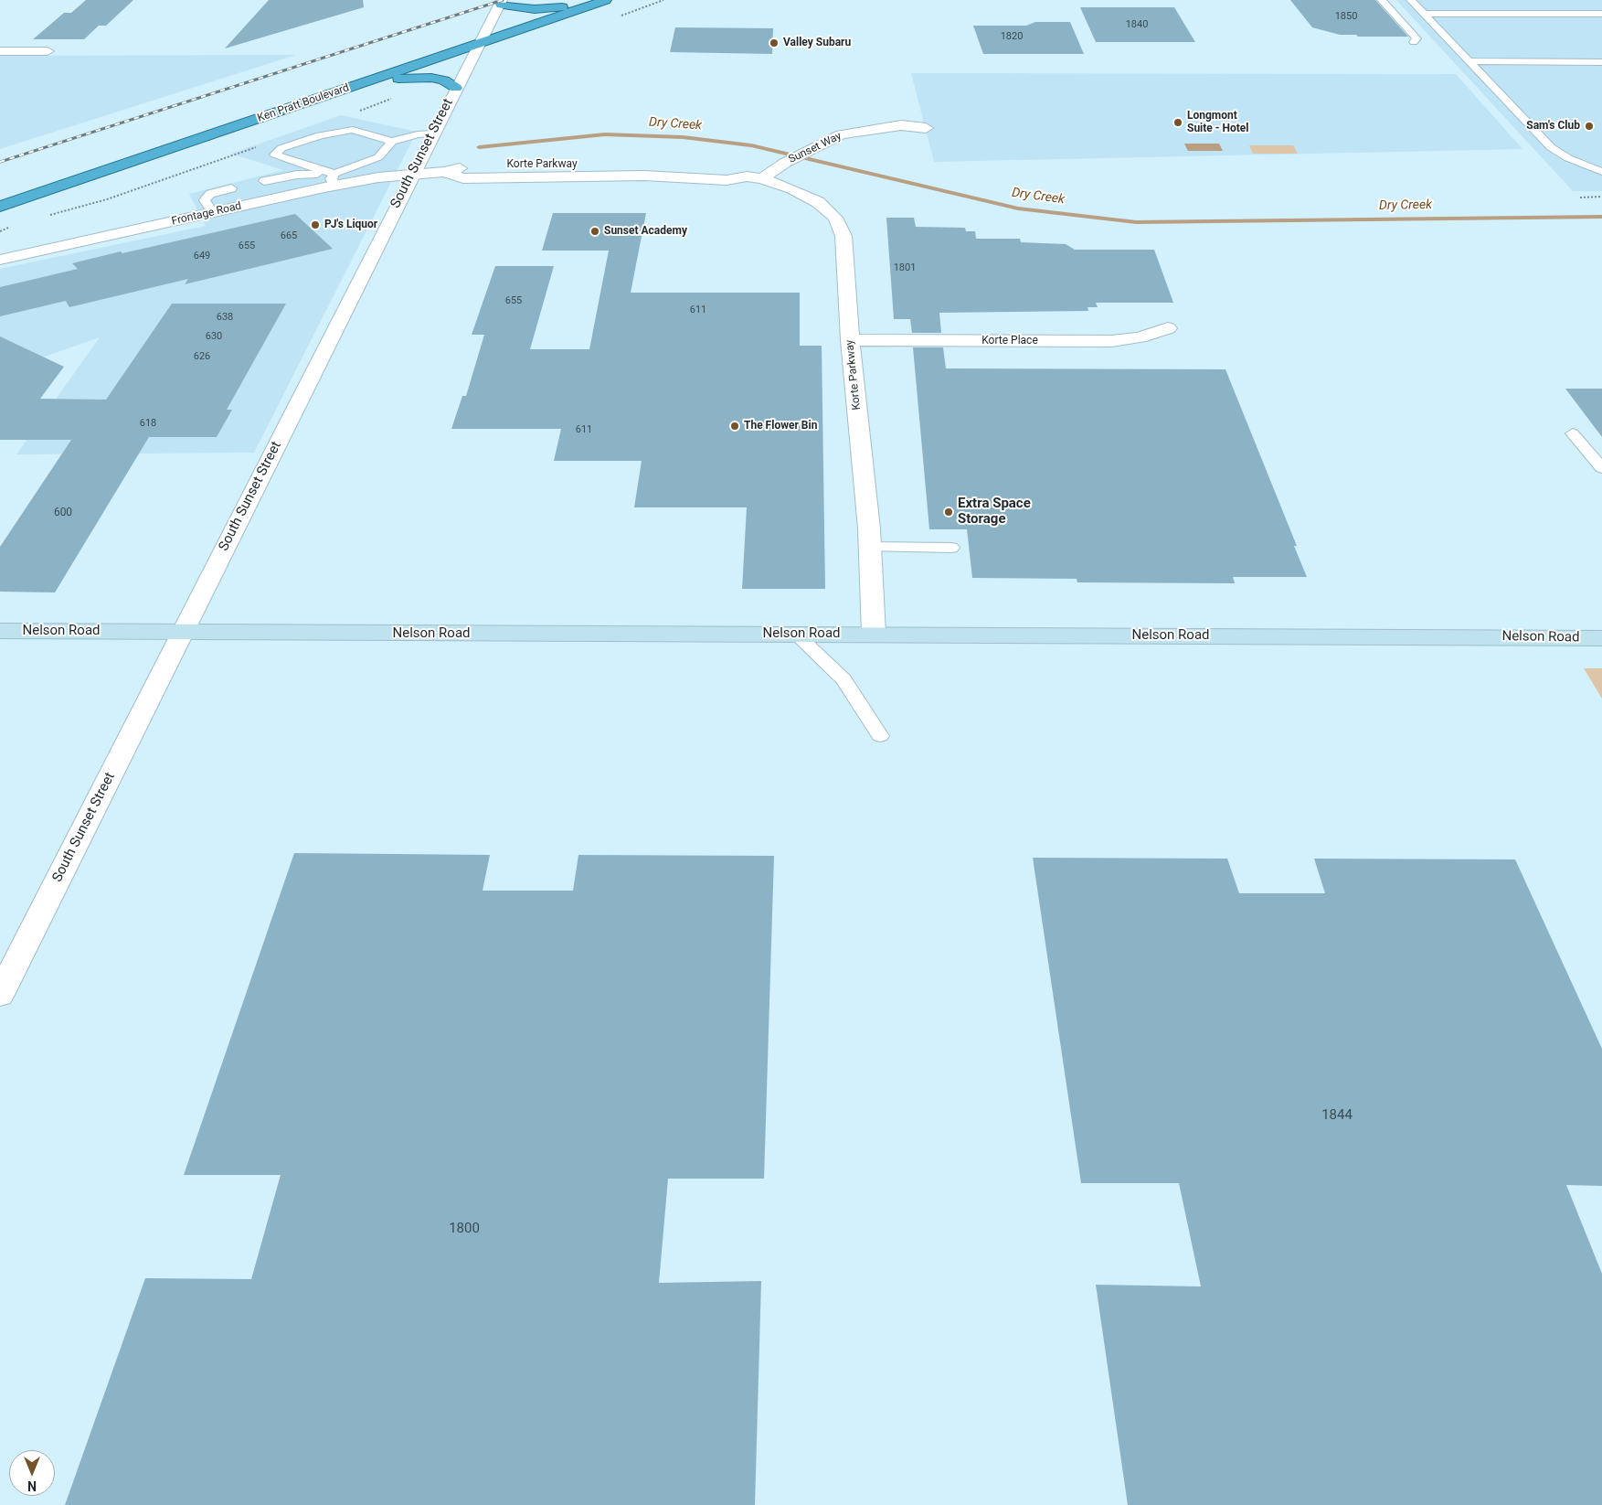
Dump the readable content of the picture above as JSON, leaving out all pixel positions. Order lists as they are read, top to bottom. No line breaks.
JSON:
{"streets":{"highway":["Ken Pratt Boulevard"],"main road":["Nelson Road"],"street":["Sunset Way","South Sunset Street","Korte Parkway","Frontage Road","Korte Place"]},"crossings":[["Ken Pratt Boulevard","South Sunset Street"],["Sunset Way","Korte Parkway"],["South Sunset Street","Korte Parkway"],["South Sunset Street","Frontage Road"],["South Sunset Street","Nelson Road"],["Korte Parkway","Frontage Road"],["Korte Parkway","Korte Place"],["Korte Parkway","Nelson Road"]],"water":["Dry Creek"],"places":["Valley Subaru","Longmont Suite - Hotel","Sam's Club","PJ's Liquor","Sunset Academy","The Flower Bin","Extra Space Storage"],"house_numbers":["1850","1840","1820","665","655","649","1801","655","611","638","630","626","618","611","600","1844","1800"],"north":"bottom"}
